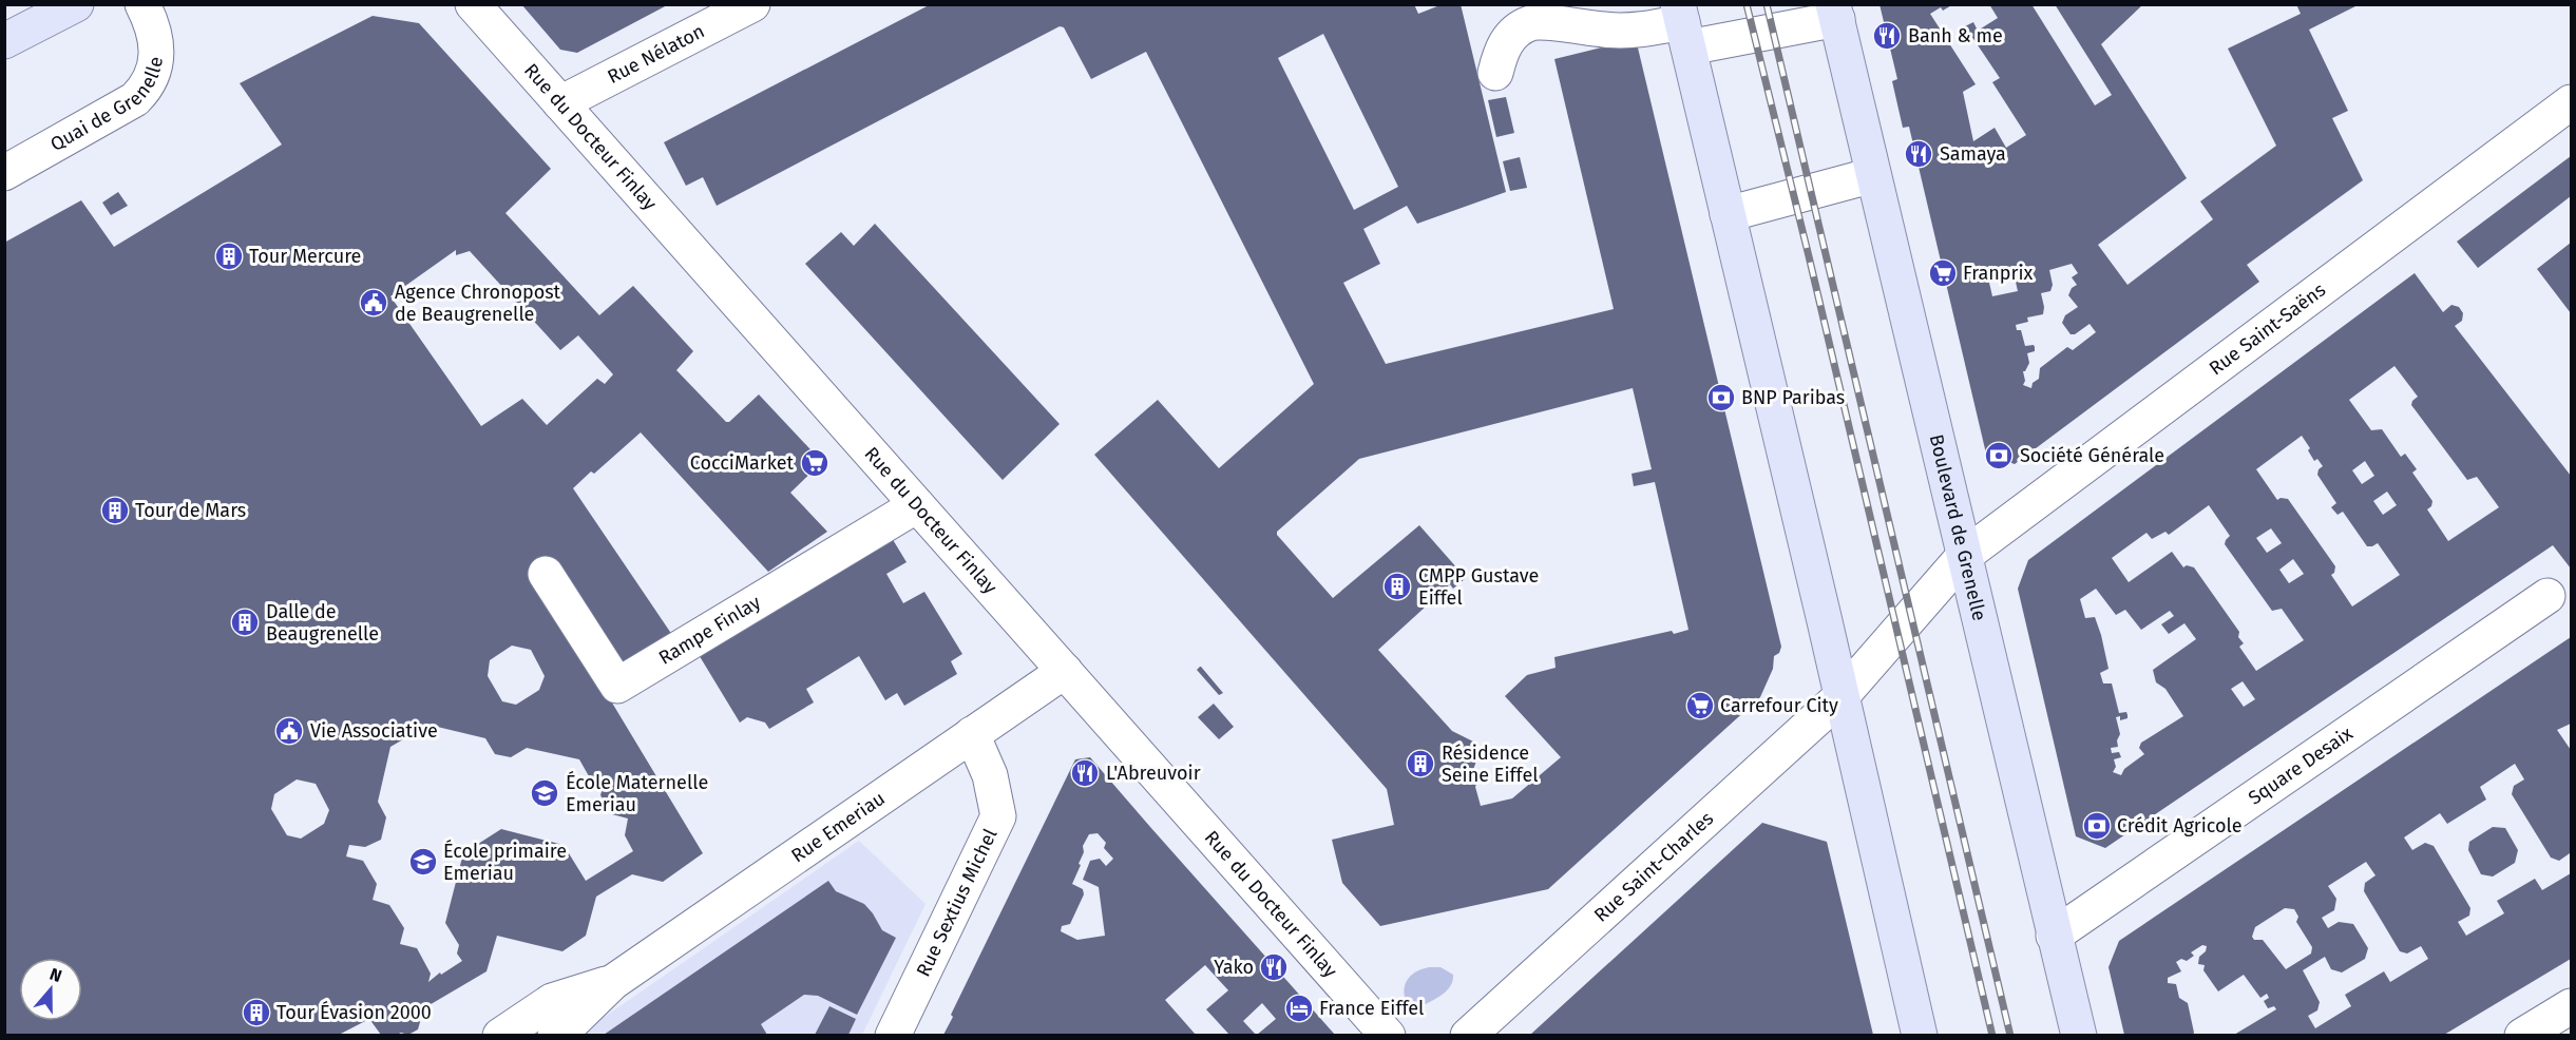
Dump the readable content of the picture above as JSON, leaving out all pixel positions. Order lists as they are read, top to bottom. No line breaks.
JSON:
{"streets":{"main road":["Boulevard de Grenelle"],"street":["Rue Nélaton","Quai de Grenelle","Rue du Docteur Finlay","Rue Saint-Saëns","Rampe Finlay","Square Desaix","Rue Emeriau","Rue Saint-Charles","Rue Sextius Michel"]},"crossings":[["Rue Nélaton","Rue du Docteur Finlay"],["Rue du Docteur Finlay","Rampe Finlay"],["Rue du Docteur Finlay","Rue Emeriau"],["Rue Saint-Saëns","Boulevard de Grenelle"],["Rue Saint-Saëns","Rue Saint-Charles"],["Boulevard de Grenelle","Square Desaix"],["Rue Emeriau","Rue Sextius Michel"]],"places":{"restaurant":["Banh & me","Samaya","L'Abreuvoir","Yako"],"building":["Tour Mercure","Tour de Mars","CMPP Gustave Eiffel","Dalle de Beaugrenelle","Résidence Seine Eiffel","Tour Évasion 2000"],"supermarket":["Franprix","CocciMarket","Carrefour City"],"public building":["Agence Chronopost de Beaugrenelle","Vie Associative"],"bank":["BNP Paribas","Société Générale","Crédit Agricole"],"school or university":["École Maternelle Emeriau","École primaire Emeriau"],"hotel":["France Eiffel"]},"north":"top"}
